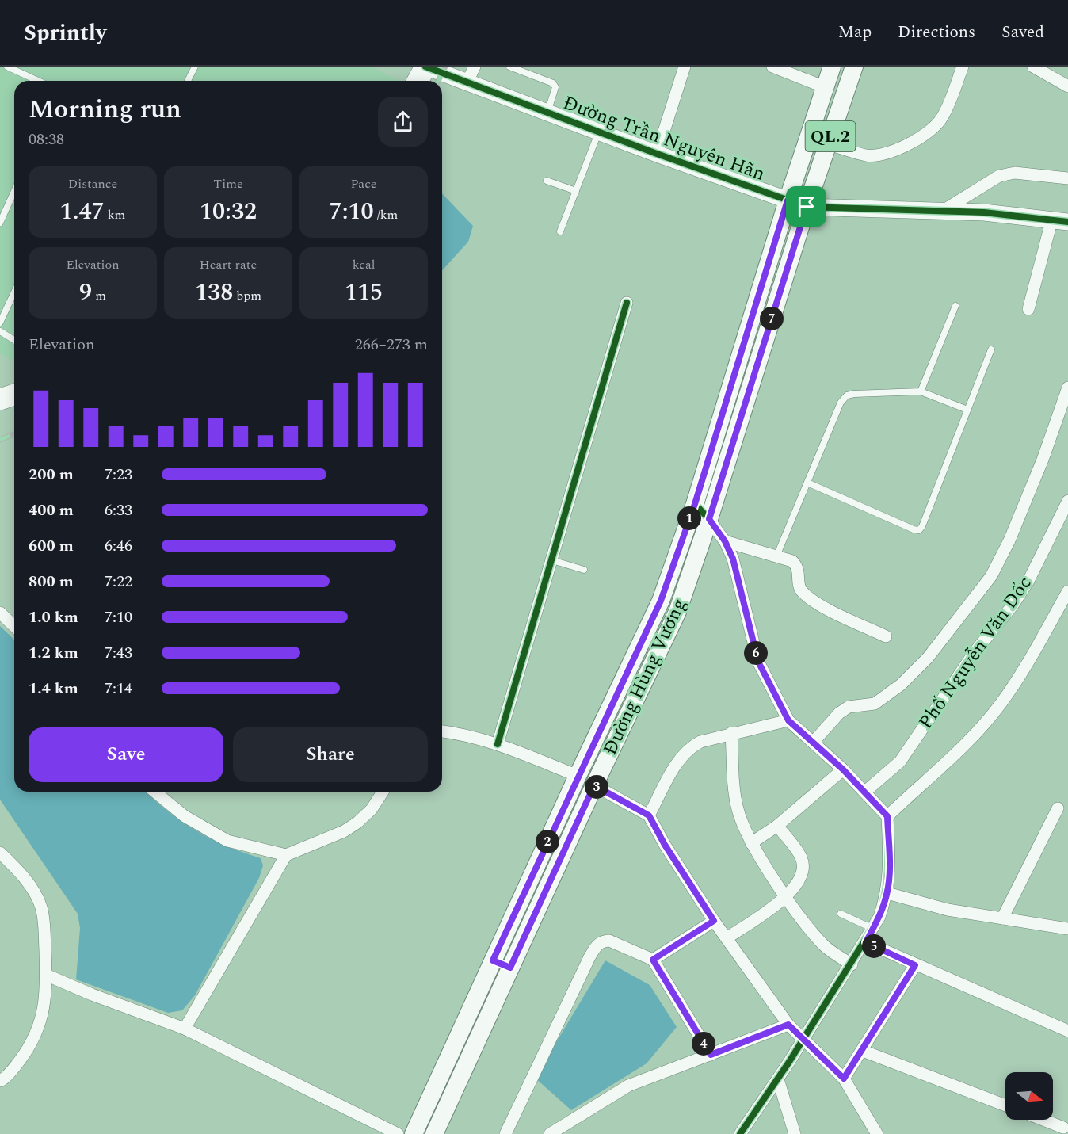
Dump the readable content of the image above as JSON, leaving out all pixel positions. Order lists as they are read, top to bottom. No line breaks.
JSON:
{"streets":{"main road":["QL.2","Đường Hùng Vương"],"street":["Đường Trần Nguyên Hãn","Phố Nguyễn Văn Dốc"]},"crossings":[["Đường Trần Nguyên Hãn","Đường Hùng Vương"]],"north":"right","page":{"header":"Sprintly","nav":["Map","Directions","Saved"],"heading":["Morning run","08:38"],"stats":[["Distance","1.47 km"],["Time","10:32"],["Pace","7:10 /km"],["Elevation","9 m"],["Heart rate","138 bpm"],["kcal","115"]],"pins":["7","1","6","3","2","5","4"],"chart":["Elevation","266–273 m"],"list":[{"name":"200 m","note":"7:23"},{"name":"400 m","note":"6:33"},{"name":"600 m","note":"6:46"},{"name":"800 m","note":"7:22"},{"name":"1.0 km","note":"7:10"},{"name":"1.2 km","note":"7:43"},{"name":"1.4 km","note":"7:14"}],"buttons":["Save","Share"]}}
